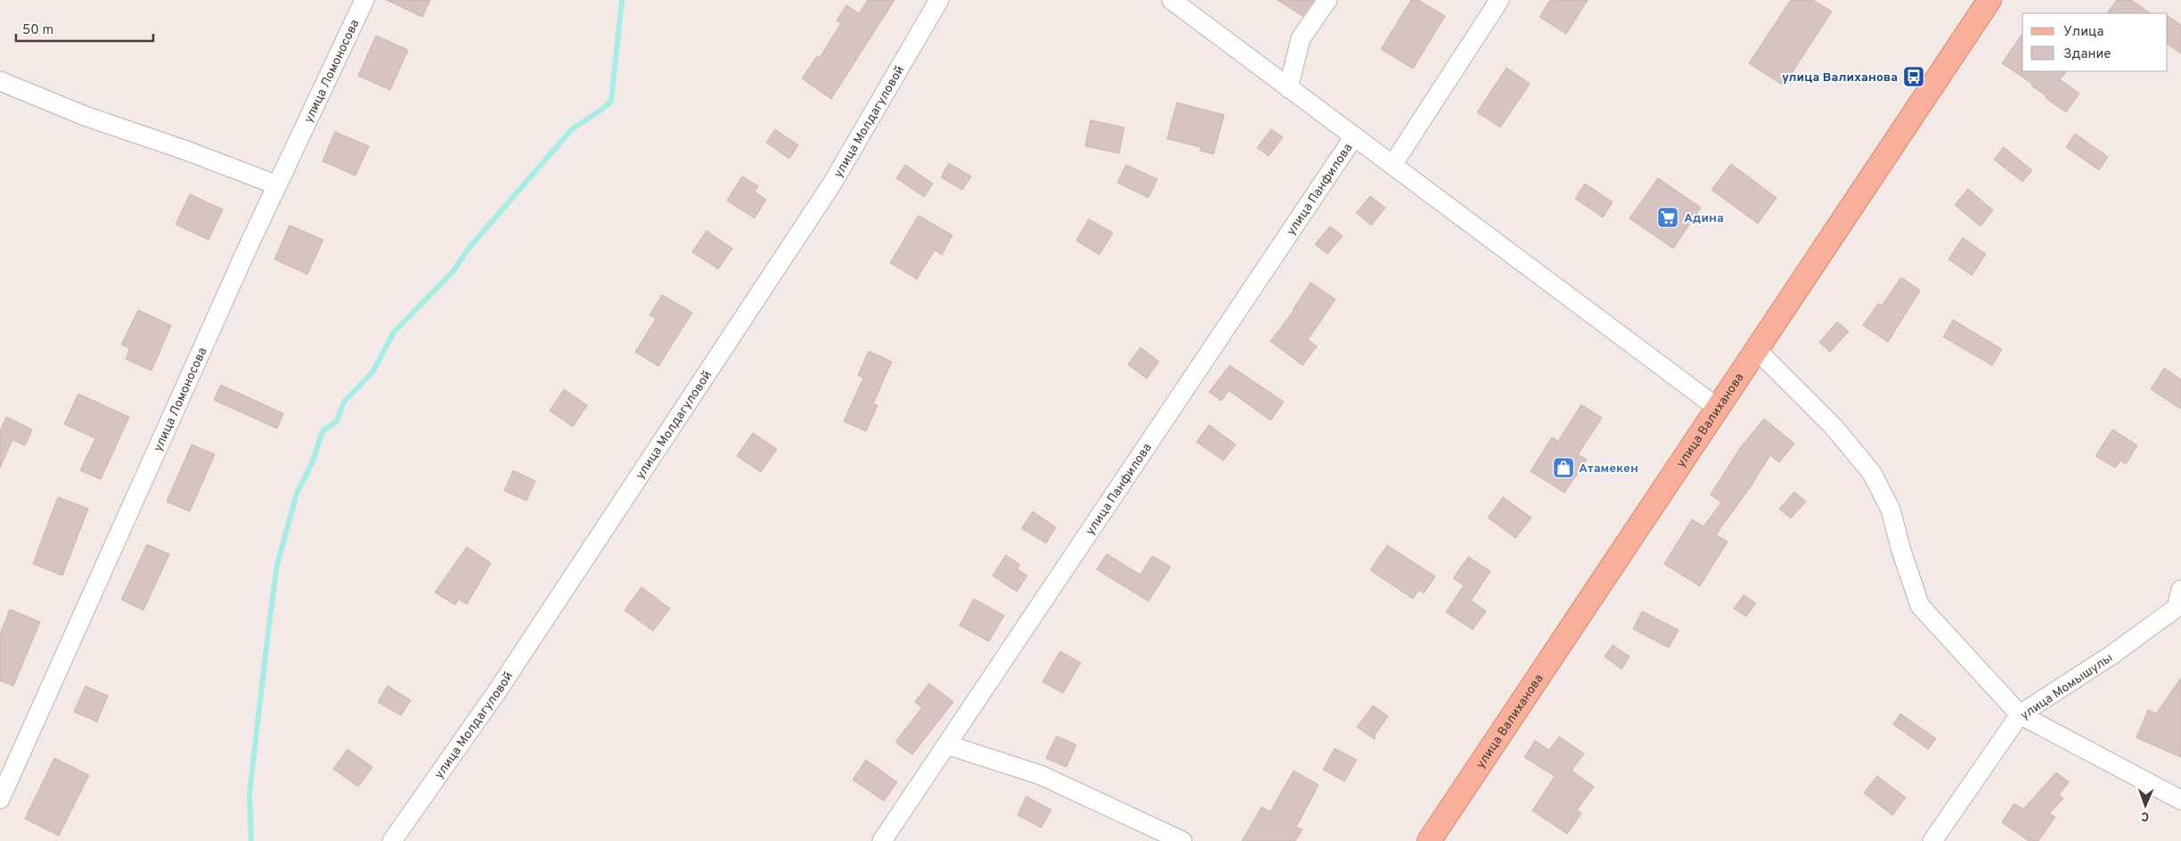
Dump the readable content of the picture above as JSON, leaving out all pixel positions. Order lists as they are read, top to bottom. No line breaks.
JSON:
{"streets":{"main road":["улица Валиханова"],"street":["улица Ломоносова","улица Молдагуловой","улица Панфилова","улица Момышулы"]},"places":{"bus stop":["улица Валиханова"],"supermarket":["Адина"],"shop":["Атамекен"]},"legend":["Улица","Здание"],"scale_bar":"50 m","north":"bottom"}
